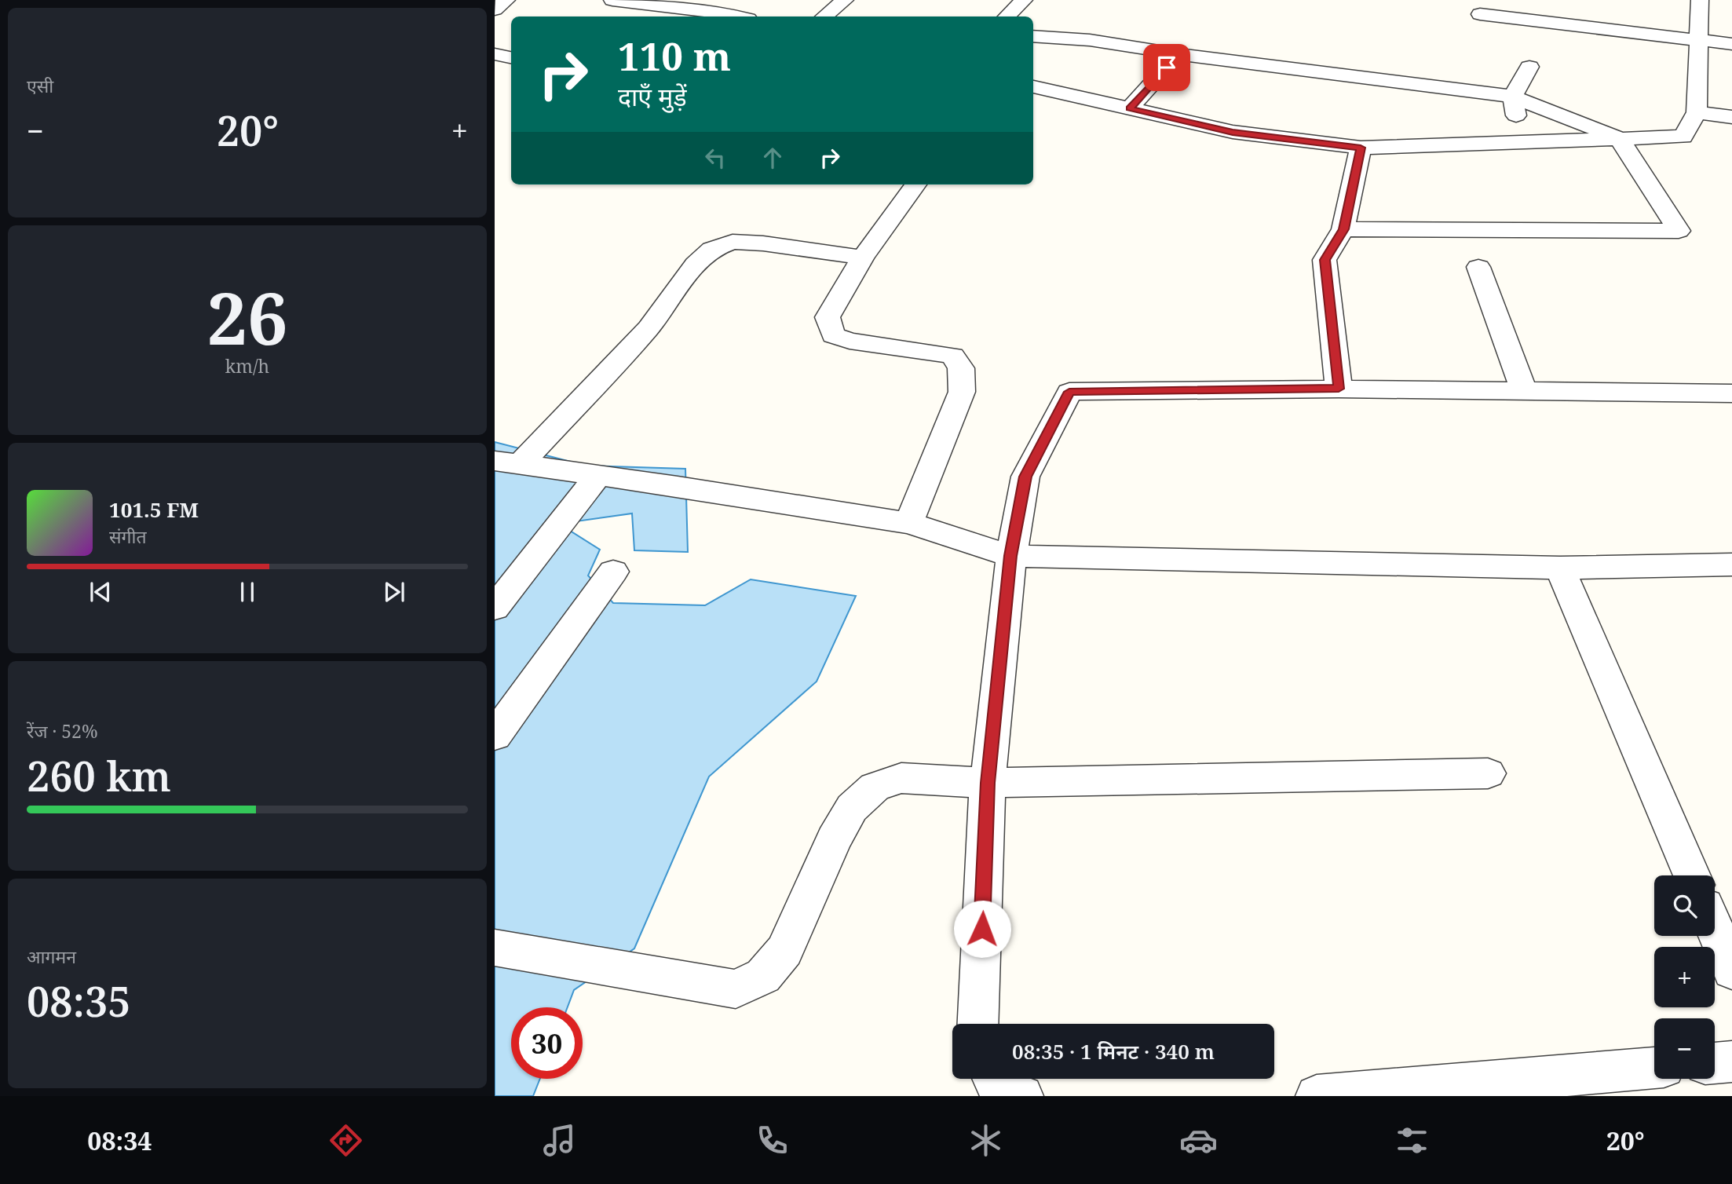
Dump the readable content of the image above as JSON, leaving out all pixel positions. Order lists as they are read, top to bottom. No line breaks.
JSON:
{"page":{"tile":["एसी",["26","km/h"],["रेंज · 52%","260 km"],["आगमन","08:35"]],"turn":["110 m","दाएँ मुड़ें"],"heat":["−","20°","+"],"song":["101.5 FM","संगीत"],"map_buttons":["+","−"],"limit":"30","trip":"08:35 · 1 मिनट · 340 m","tabs":["08:34","20°"]}}
